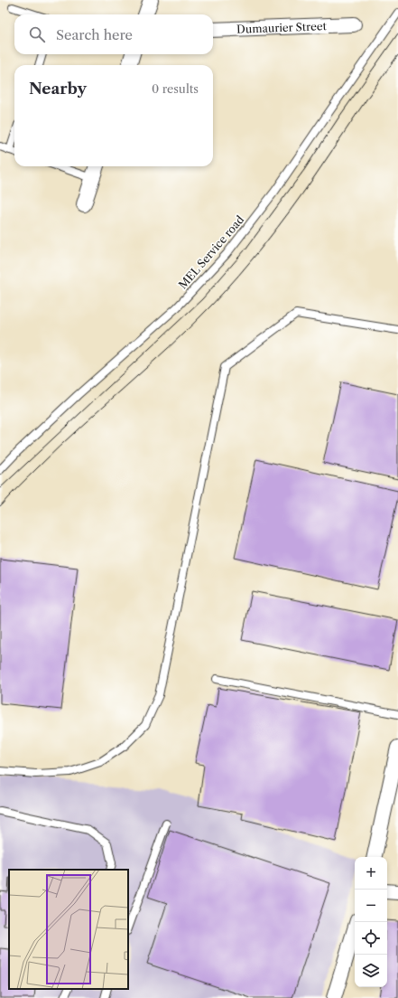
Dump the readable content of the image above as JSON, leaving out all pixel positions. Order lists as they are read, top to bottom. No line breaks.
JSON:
{"streets":{"street":["Dumaurier Street"],"lane":["MEL Service road"]},"page":{"search":"Search here","heading":["Nearby","0 results"],"map_buttons":["+","−"]}}
